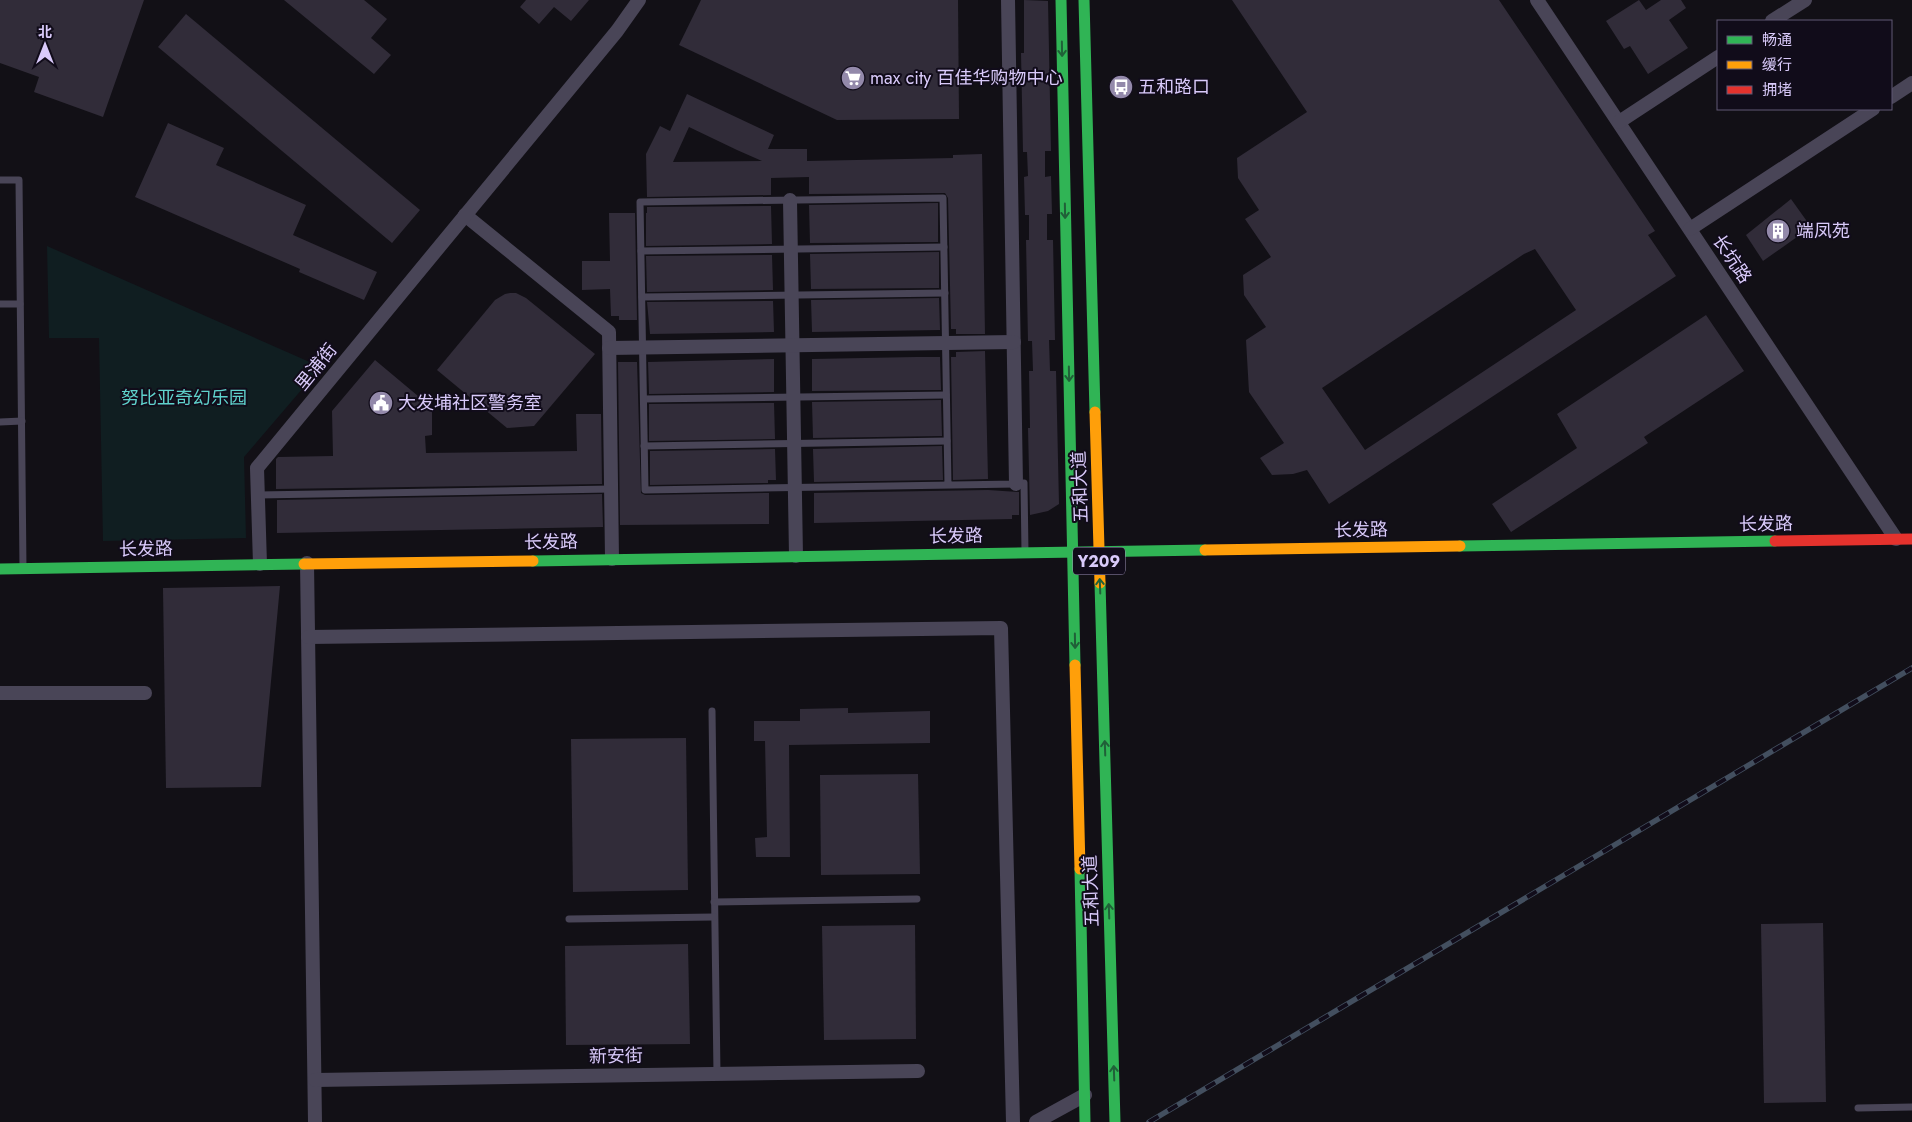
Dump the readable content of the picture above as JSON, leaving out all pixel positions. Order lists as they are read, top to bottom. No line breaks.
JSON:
{"streets":{"main road":["五和大道","长发路","Y209"],"street":["长坑路","里浦街","新安街"]},"crossings":[["长坑路","长发路"],["里浦街","长发路"],["五和大道","长发路"]],"parks":["努比亚奇幻乐园"],"places":{"supermarket":["max city 百佳华购物中心"],"bus stop":["五和路口"],"building":["端凤苑"],"public building":["大发埔社区警务室"]},"legend":["畅通","缓行","拥堵"],"north":"top"}
